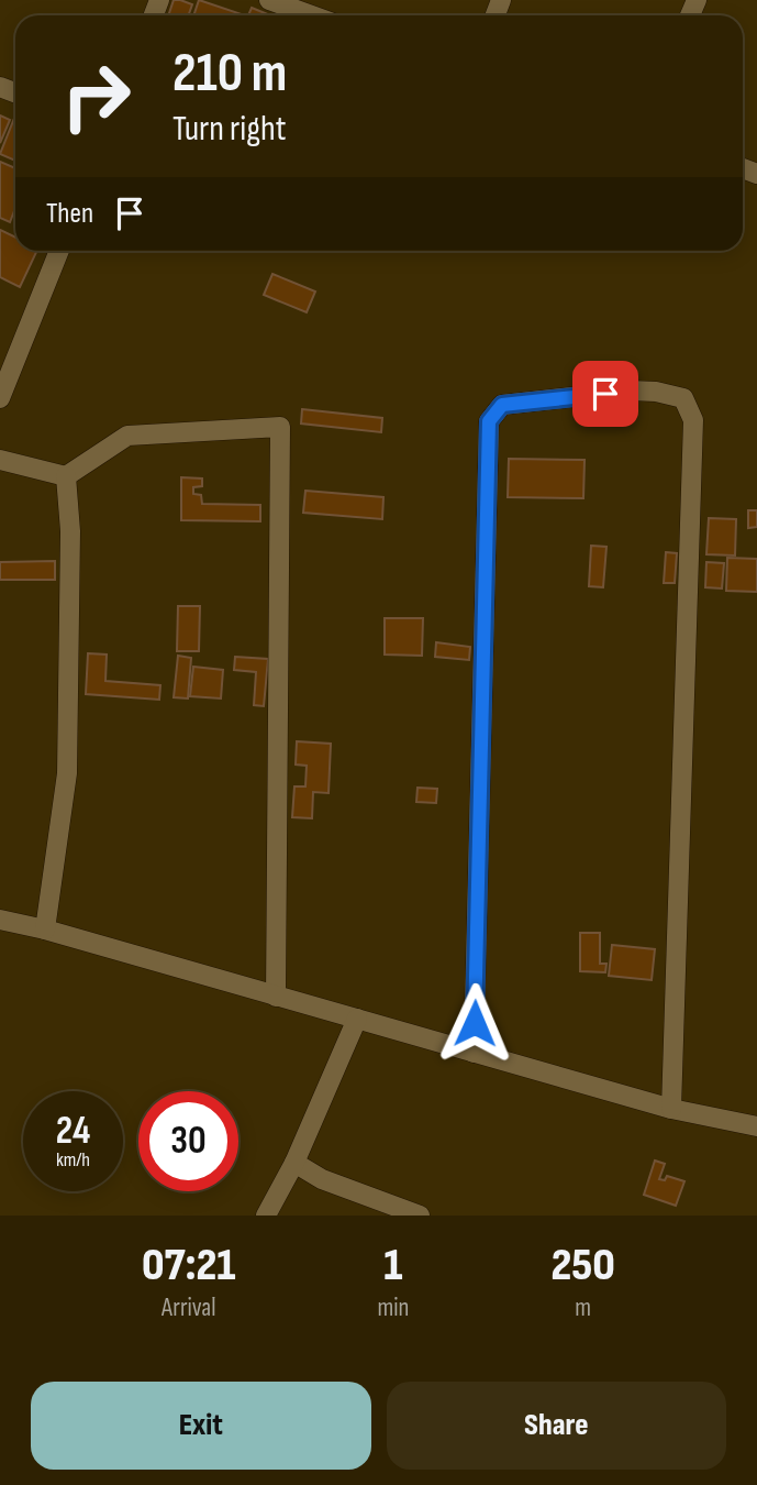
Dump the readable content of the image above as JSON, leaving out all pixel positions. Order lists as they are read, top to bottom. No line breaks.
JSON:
{"page":{"turn":["210 m","Turn right"],"then":"Then","speed":"24 km/h","limit":"30","eta":["07:21","Arrival","1","min","250","m"],"buttons":["Exit","Share"]}}
